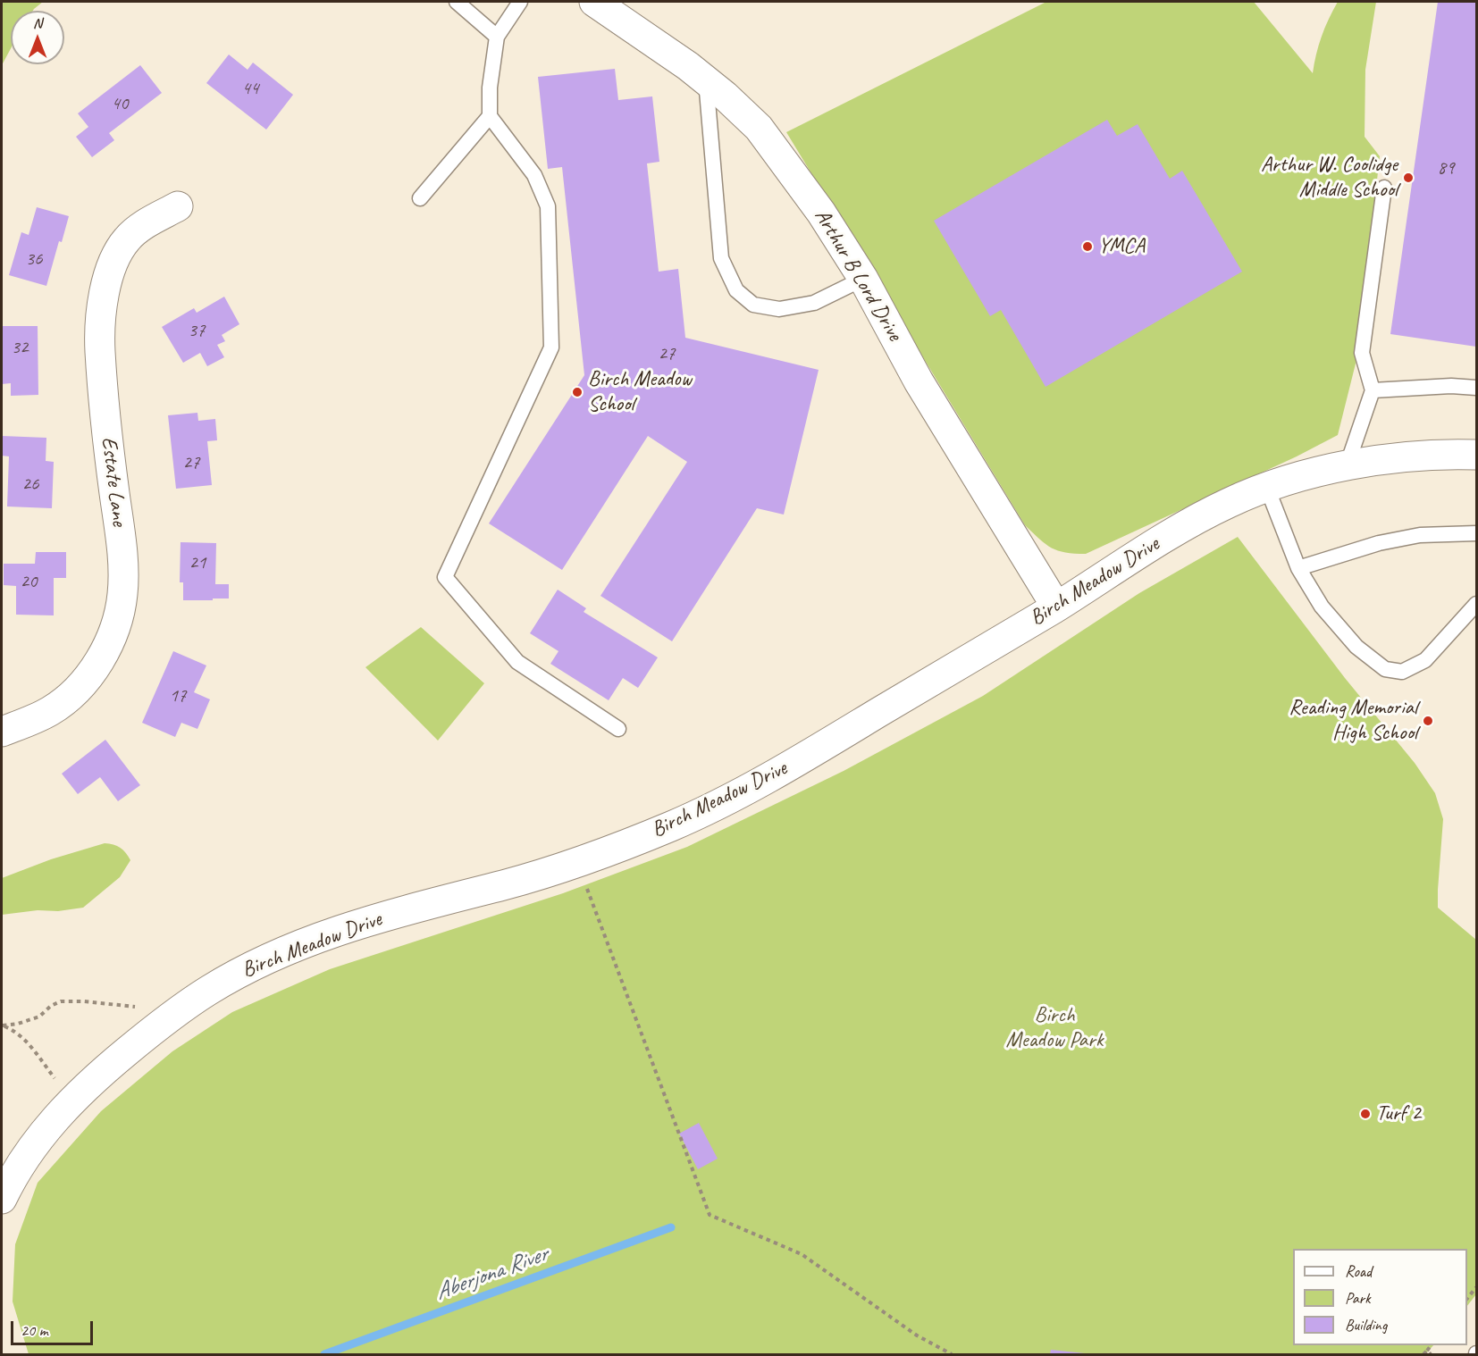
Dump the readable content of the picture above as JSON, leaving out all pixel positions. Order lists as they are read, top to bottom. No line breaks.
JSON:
{"streets":{"street":["Arthur B Lord Drive","Estate Lane","Birch Meadow Drive"]},"crossings":[["Arthur B Lord Drive","Birch Meadow Drive"]],"water":["Aberjona River"],"parks":["Birch Meadow Park"],"places":["Arthur W. Coolidge Middle School","YMCA","Birch Meadow School","Reading Memorial High School","Turf 2"],"house_numbers":["44","40","89","36","37","32","27","27","26","21","20","17"],"legend":["Road","Park","Building"],"scale_bar":"20 m","north":"top"}
